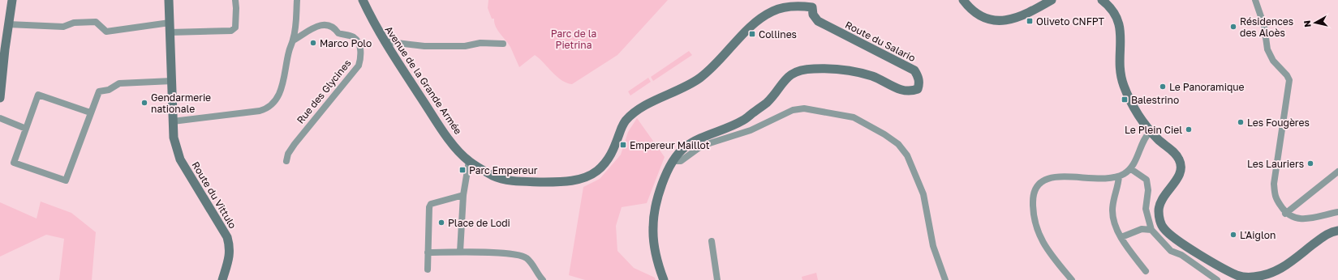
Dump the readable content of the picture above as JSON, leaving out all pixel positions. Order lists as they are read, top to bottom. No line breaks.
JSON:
{"streets":{"main road":["Route du Salario","Avenue de la Grande Armée","Route du Vittulo"],"street":["Rue des Glycines"]},"crossings":[["Route du Salario","Avenue de la Grande Armée"]],"parks":["Parc de la Pietrina"],"places":{"transit":["Oliveto CNFPT","Collines","Balestrino","Empereur Maillot","Parc Empereur"],"other":["Résidences des Aloès","Marco Polo","Le Panoramique","Gendarmerie nationale","Les Fougères","Le Plein Ciel","Les Lauriers","Place de Lodi","L'Aiglon"]},"north":"left"}
